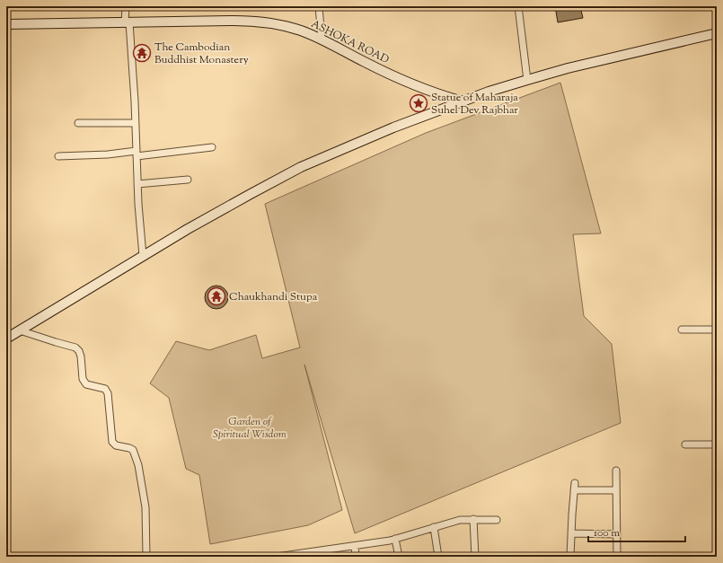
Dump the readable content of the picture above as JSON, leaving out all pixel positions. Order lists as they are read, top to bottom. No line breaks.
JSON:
{"streets":{"street":["ASHOKA ROAD"]},"parks":["Garden of Spiritual Wisdom"],"places":{"temple":["The Cambodian Buddhist Monastery","Chaukhandi Stupa"],"place":["Statue of Maharaja Suhel Dev Rajbhar"]},"scale_bar":"100 m"}
